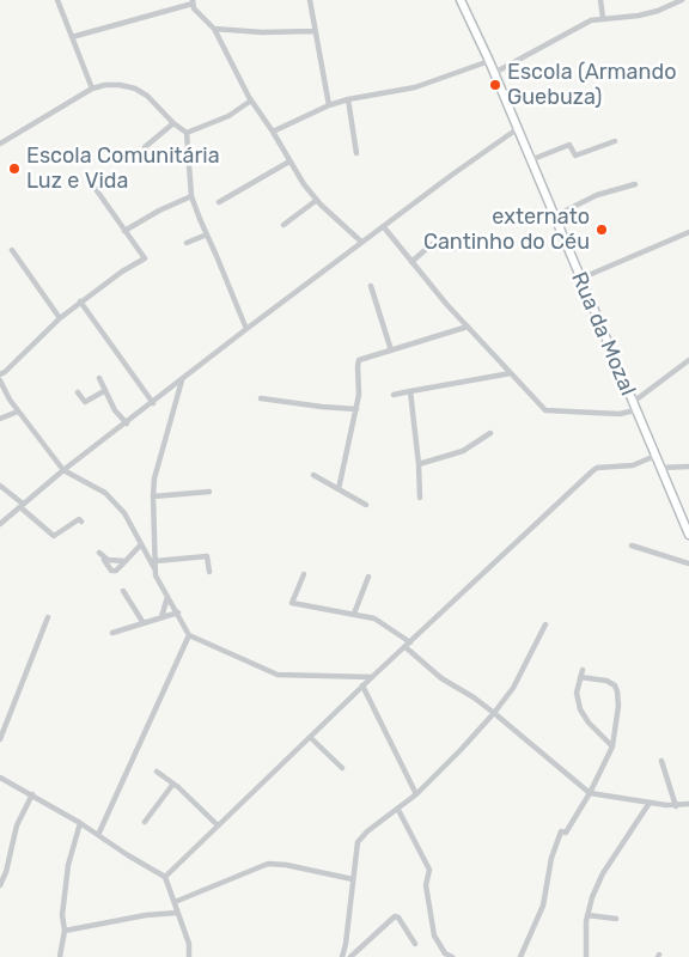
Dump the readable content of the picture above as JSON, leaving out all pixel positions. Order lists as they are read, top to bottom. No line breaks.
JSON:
{"streets":{"main road":["Rua da Mozal"]},"places":["Escola (Armando Guebuza)","Escola Comunitária Luz e Vida","externato Cantinho do Céu"]}
